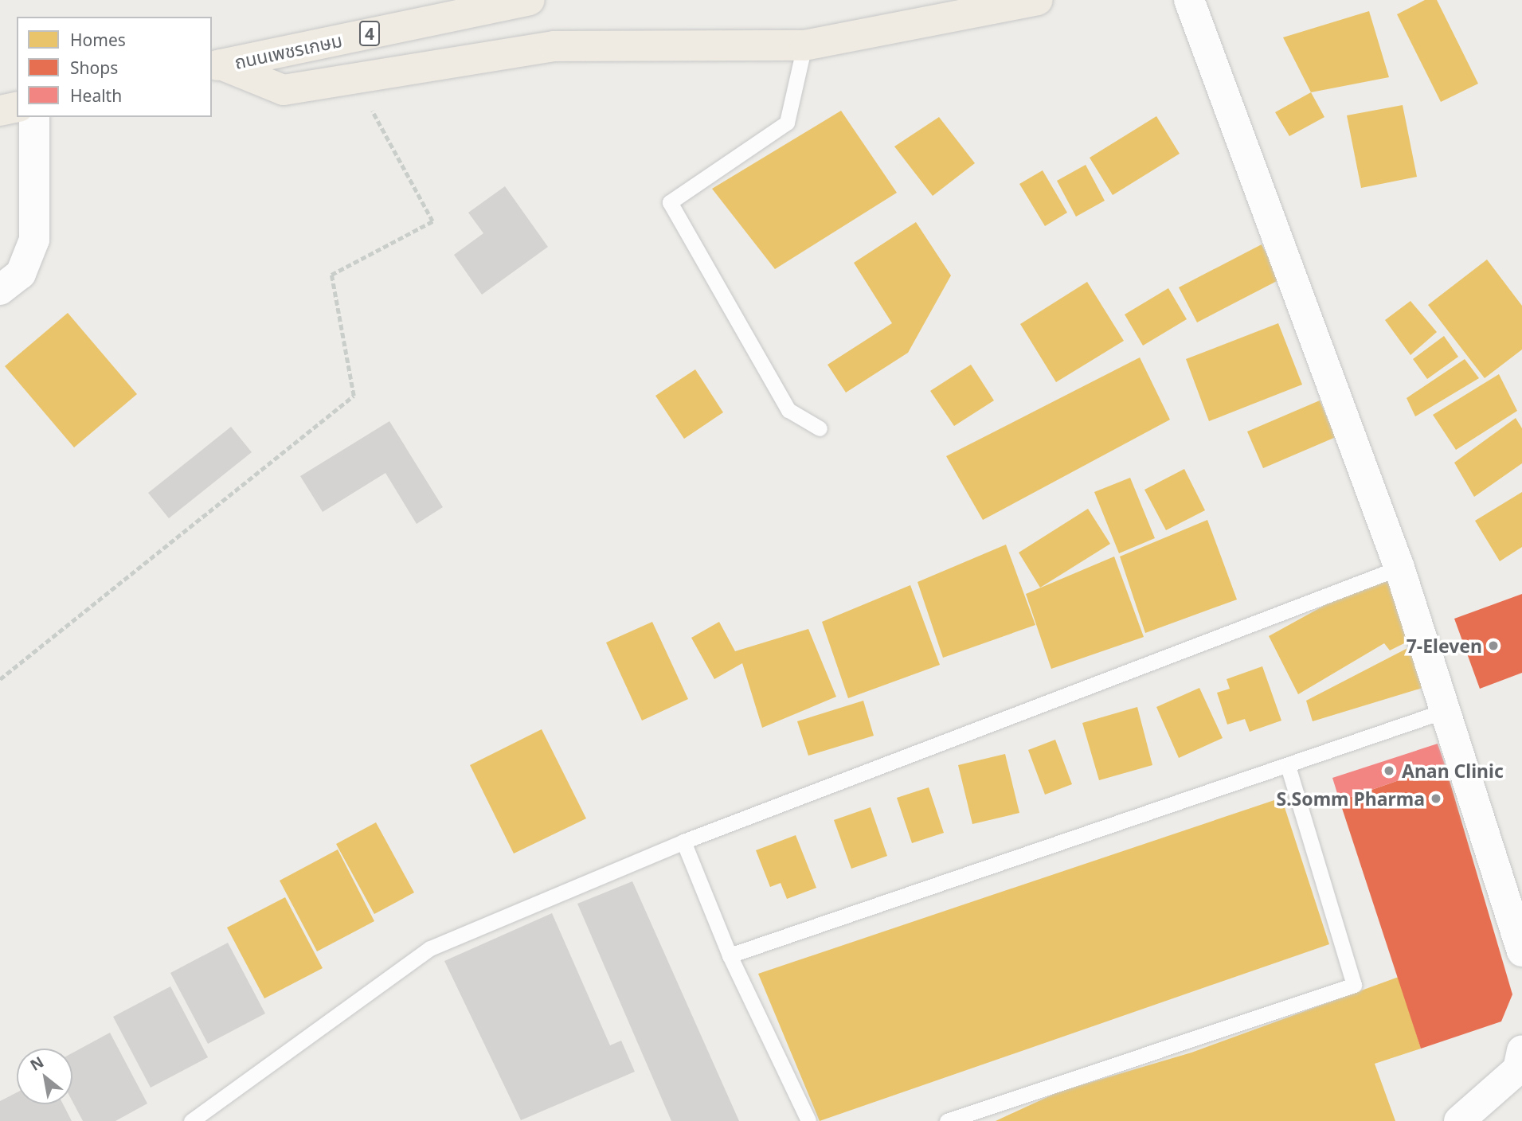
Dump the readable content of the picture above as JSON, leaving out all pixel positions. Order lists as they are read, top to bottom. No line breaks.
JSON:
{"streets":{"highway":["4","ถนนเพชรเกษม"]},"places":["7-Eleven","Anan Clinic","S.Somm Pharma"],"legend":["Homes","Shops","Health"],"north":"top left"}
